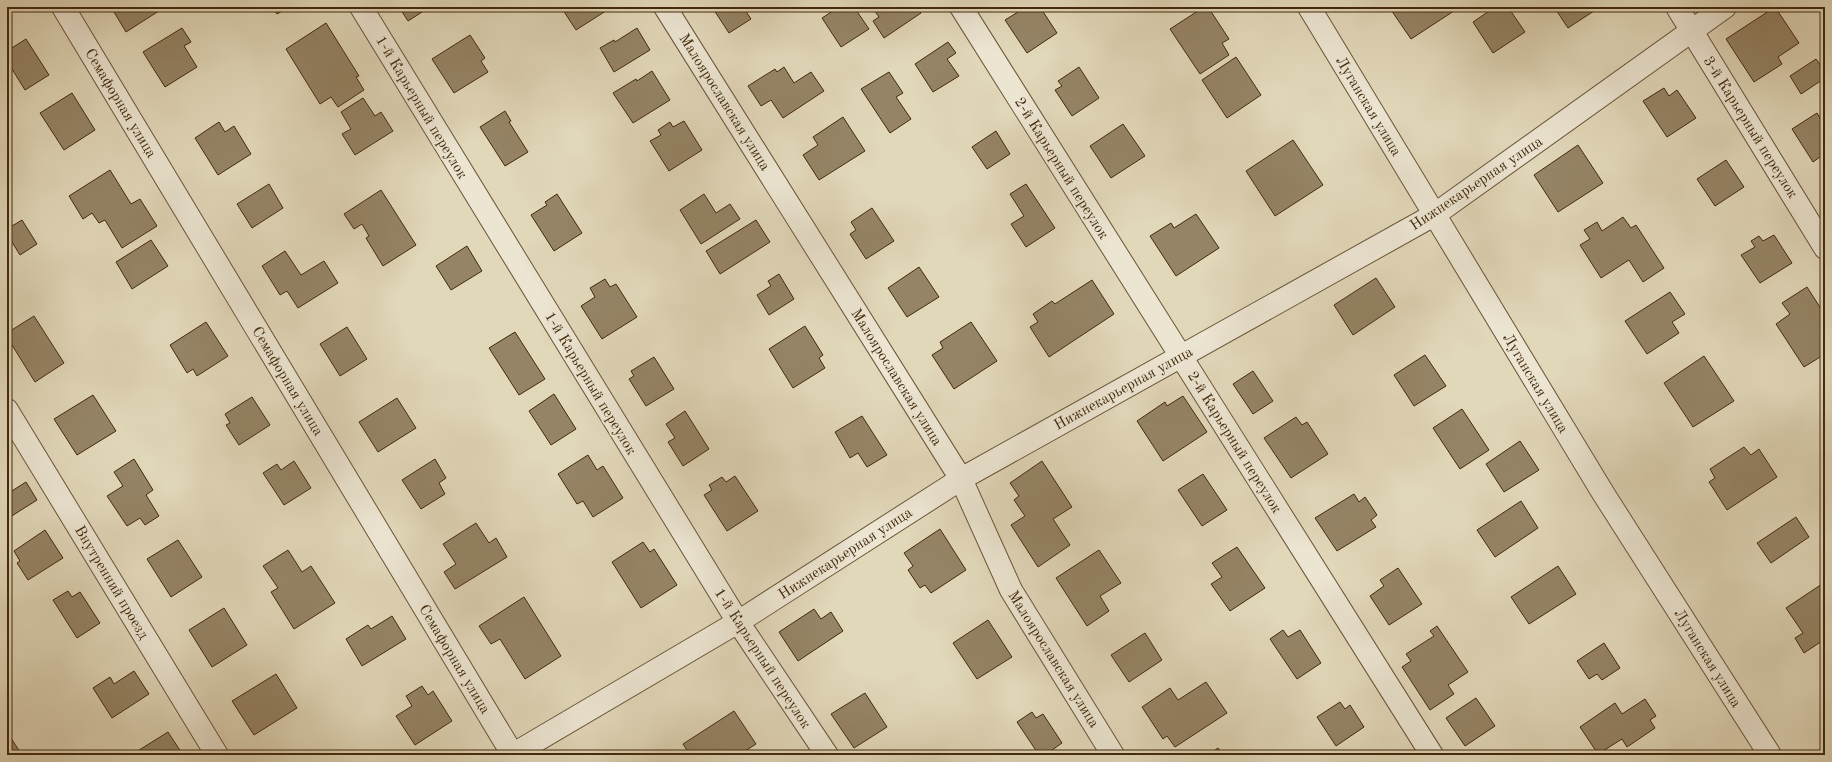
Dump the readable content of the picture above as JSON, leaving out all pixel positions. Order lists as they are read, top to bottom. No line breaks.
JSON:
{"streets":{"street":["Малоярославская улица","Семафорная улица","Луганская улица","1-й Карьерный переулок","3-й Карьерный переулок","2-й Карьерный переулок","Нижнекарьерная улица","Внутренний проезд"]},"crossings":[["Малоярославская улица","Нижнекарьерная улица"],["Семафорная улица","Нижнекарьерная улица"],["Луганская улица","Нижнекарьерная улица"],["1-й Карьерный переулок","Нижнекарьерная улица"],["3-й Карьерный переулок","Нижнекарьерная улица"],["2-й Карьерный переулок","Нижнекарьерная улица"]]}
